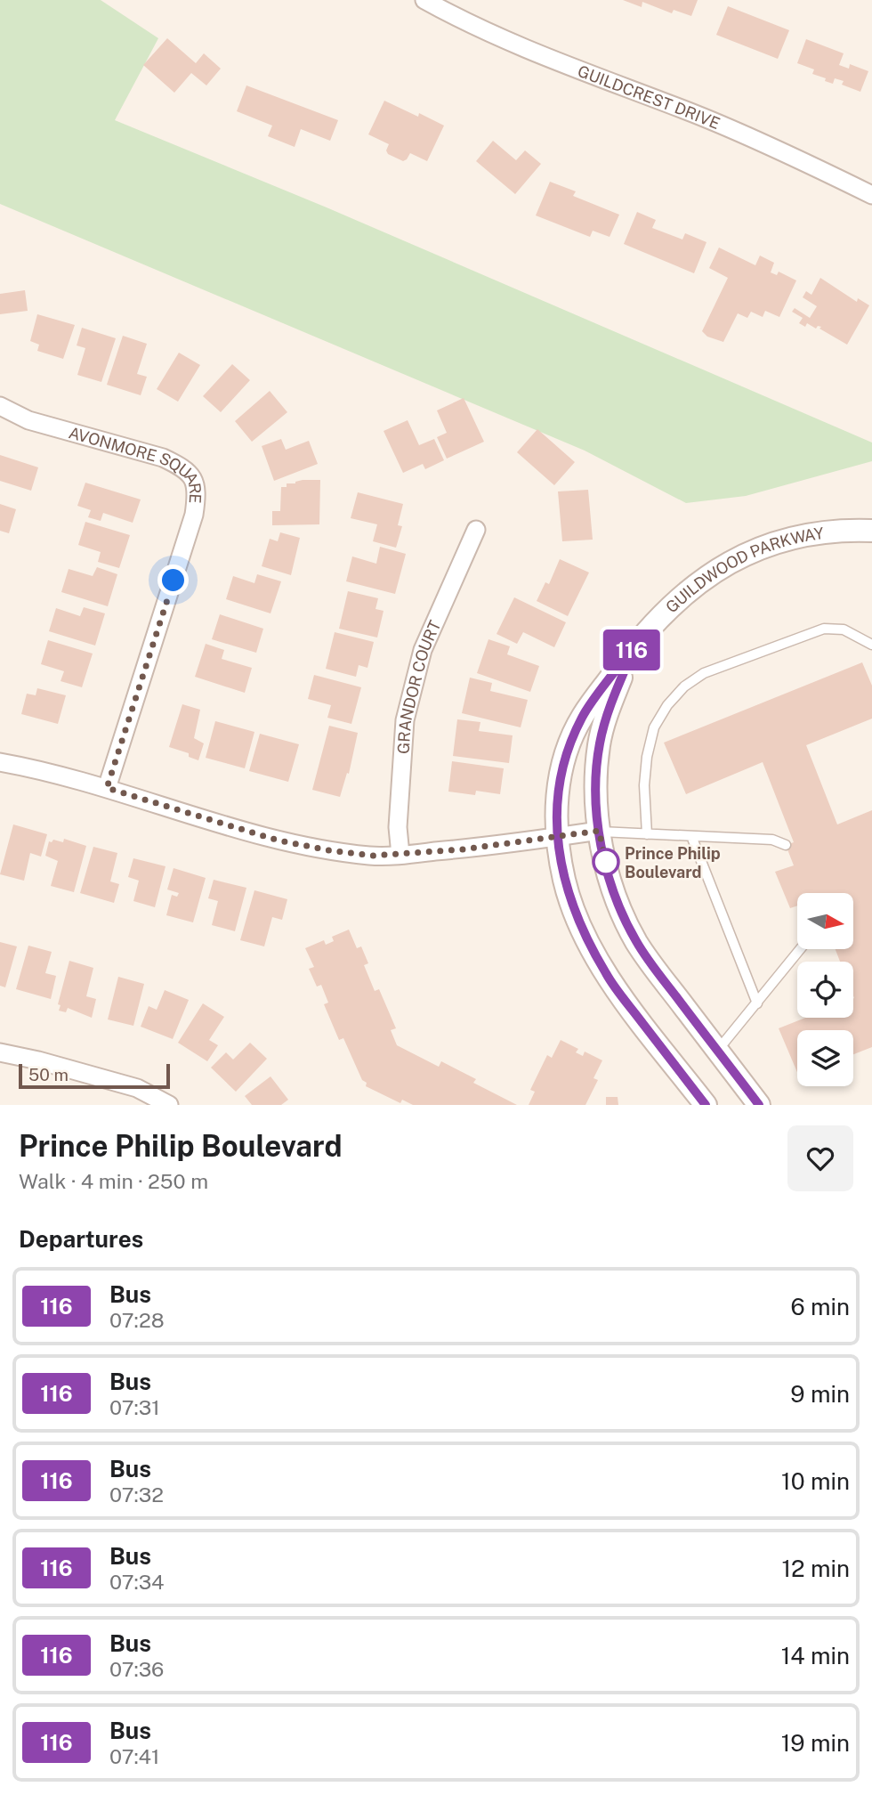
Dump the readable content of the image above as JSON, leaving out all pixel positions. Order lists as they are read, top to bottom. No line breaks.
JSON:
{"streets":{"street":["GUILDCREST DRIVE","AVONMORE SQUARE","GUILDWOOD PARKWAY","GRANDOR COURT"]},"places":["Prince Philip Boulevard"],"lines":["bus line 116"],"scale_bar":"50 m","north":"right","page":{"on_map":"116","scale":"50 m","heading":[["Prince Philip Boulevard","Walk · 4 min · 250 m"],"Departures"],"list":[{"mark":"116","name":"Bus","note":"07:28","value":"6 min"},{"mark":"116","name":"Bus","note":"07:31","value":"9 min"},{"mark":"116","name":"Bus","note":"07:32","value":"10 min"},{"mark":"116","name":"Bus","note":"07:34","value":"12 min"},{"mark":"116","name":"Bus","note":"07:36","value":"14 min"},{"mark":"116","name":"Bus","note":"07:41","value":"19 min"}]}}
